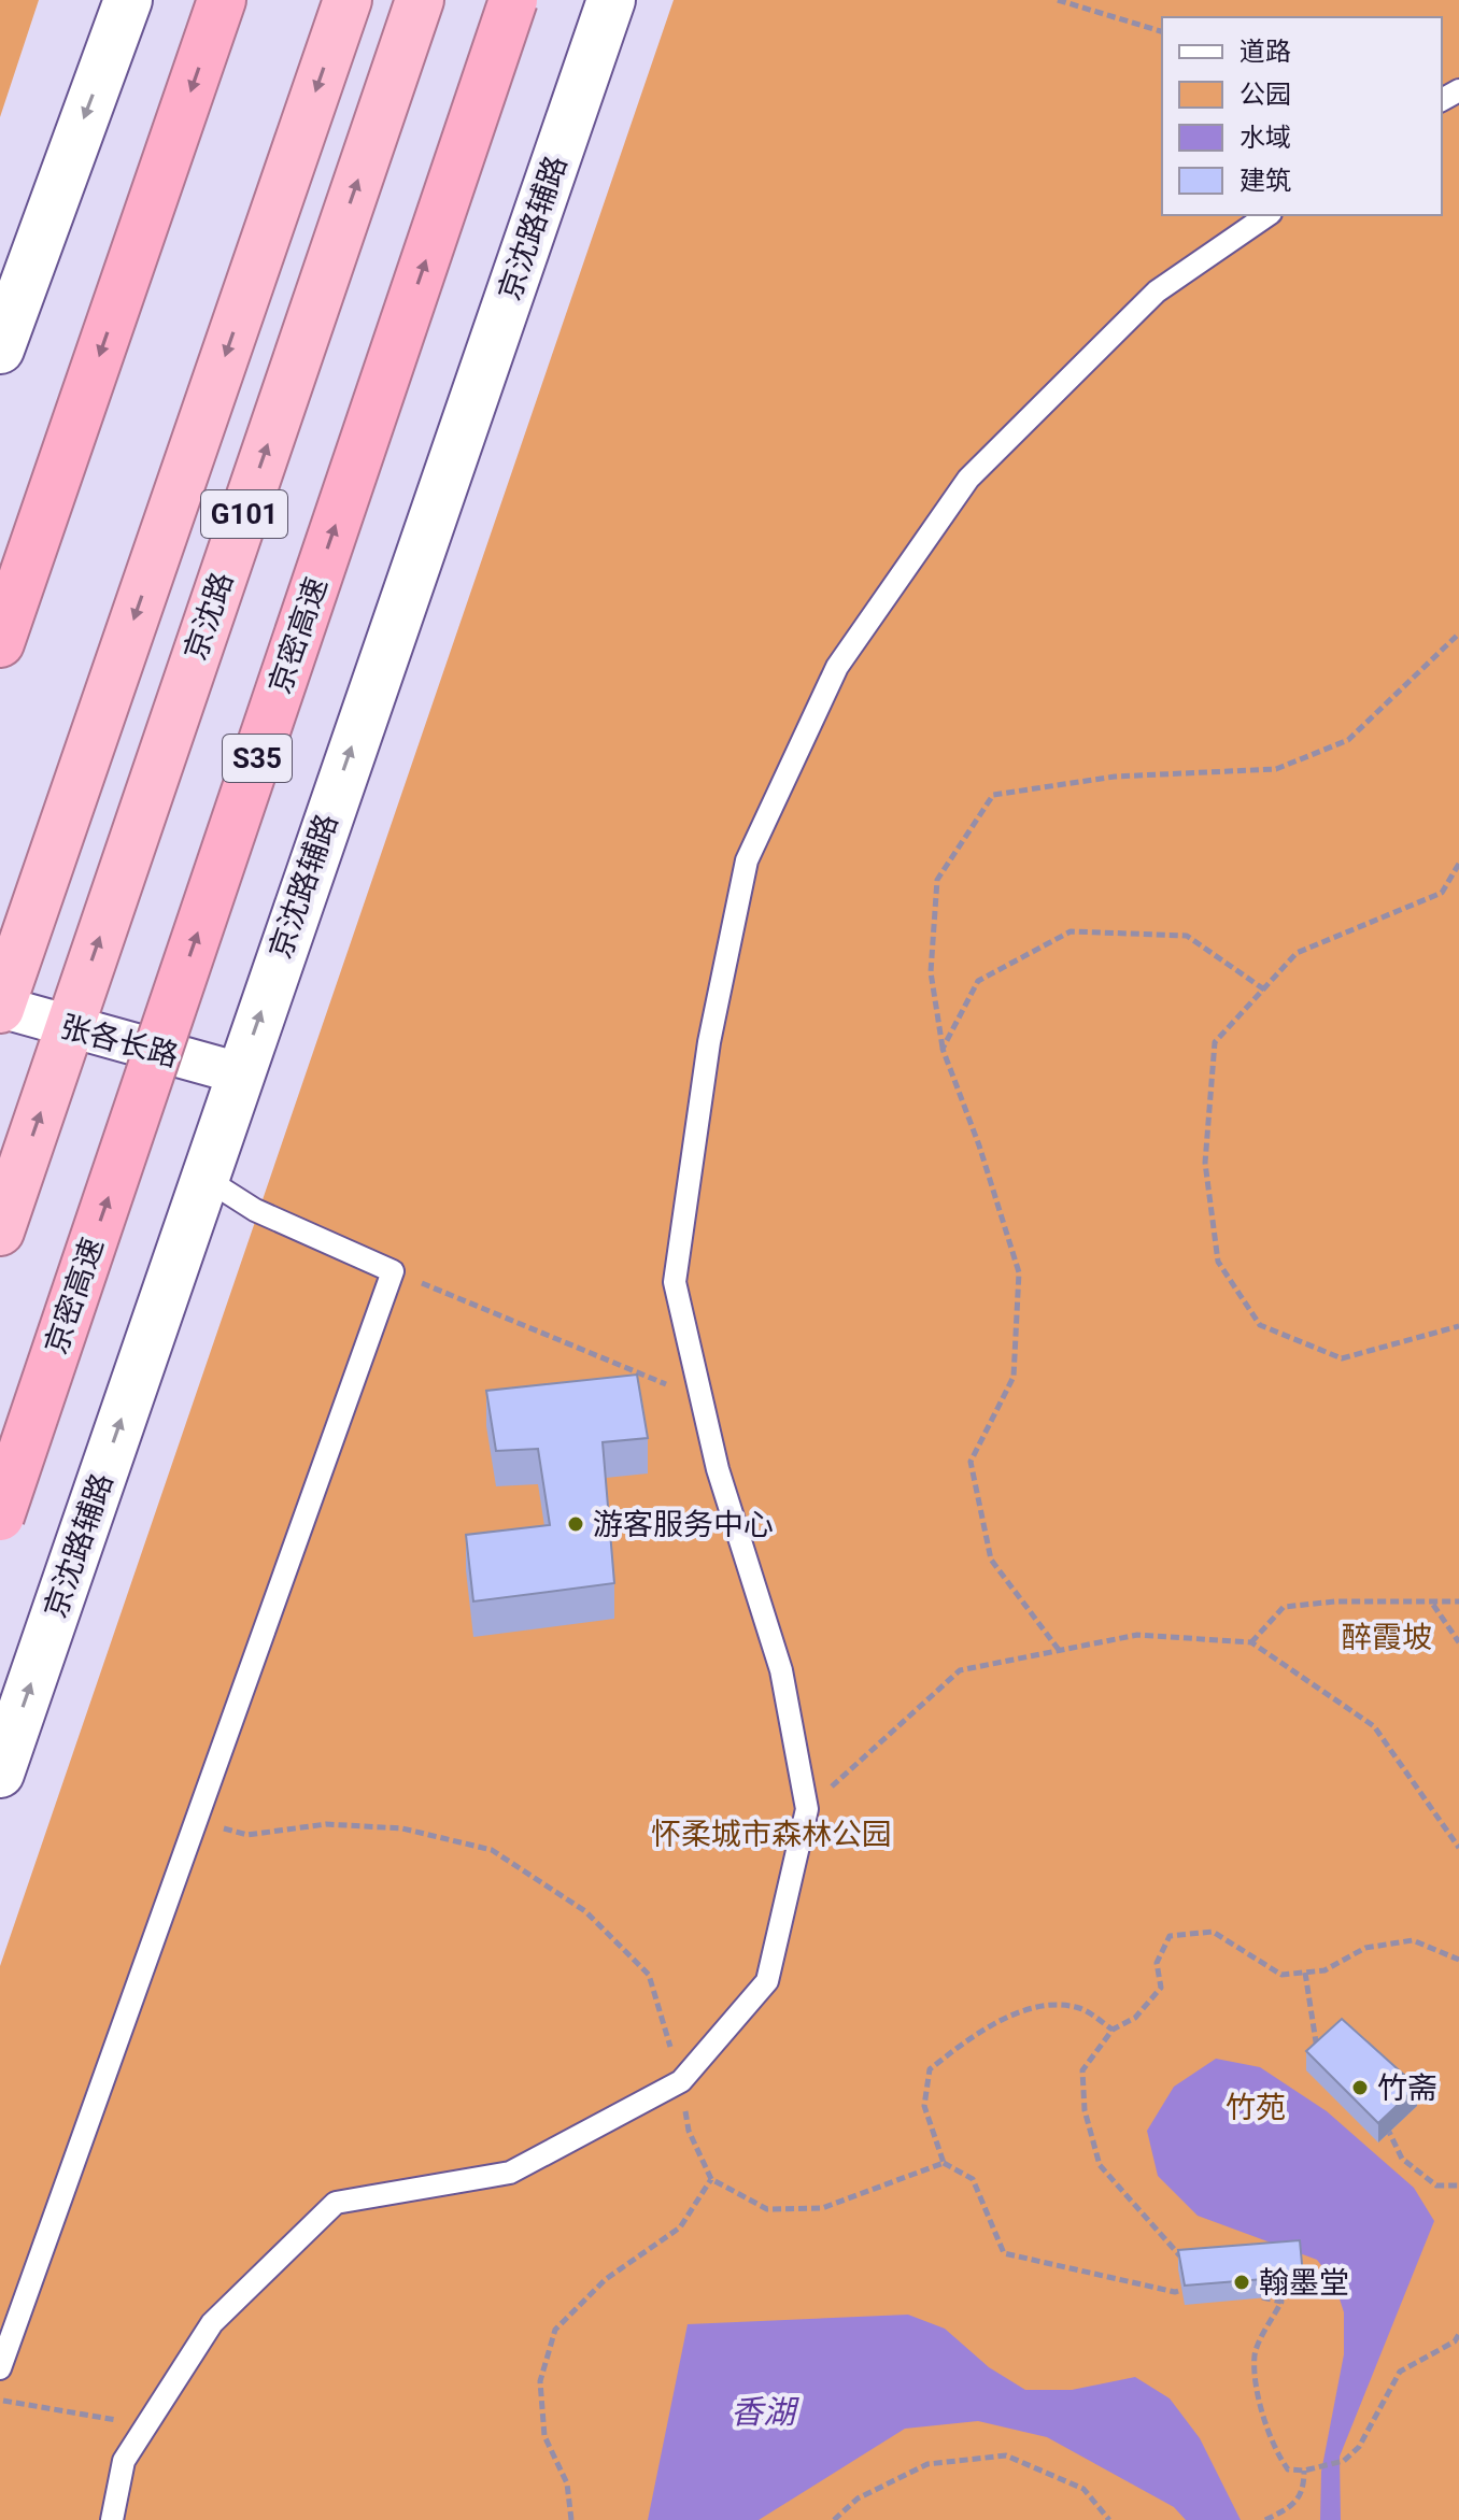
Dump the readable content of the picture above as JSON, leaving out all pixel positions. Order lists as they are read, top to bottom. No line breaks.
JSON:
{"streets":{"highway":["G101","京沈路","京密高速","S35"],"street":["京沈路辅路","张各长路"]},"crossings":[["京沈路辅路","张各长路"],["G101","张各长路"],["京沈路","张各长路"]],"one_way":["京沈路辅路"],"water":["香湖"],"parks":["醉霞坡","怀柔城市森林公园","竹苑"],"places":["游客服务中心","竹斋","翰墨堂"],"legend":["道路","公园","水域","建筑"]}
